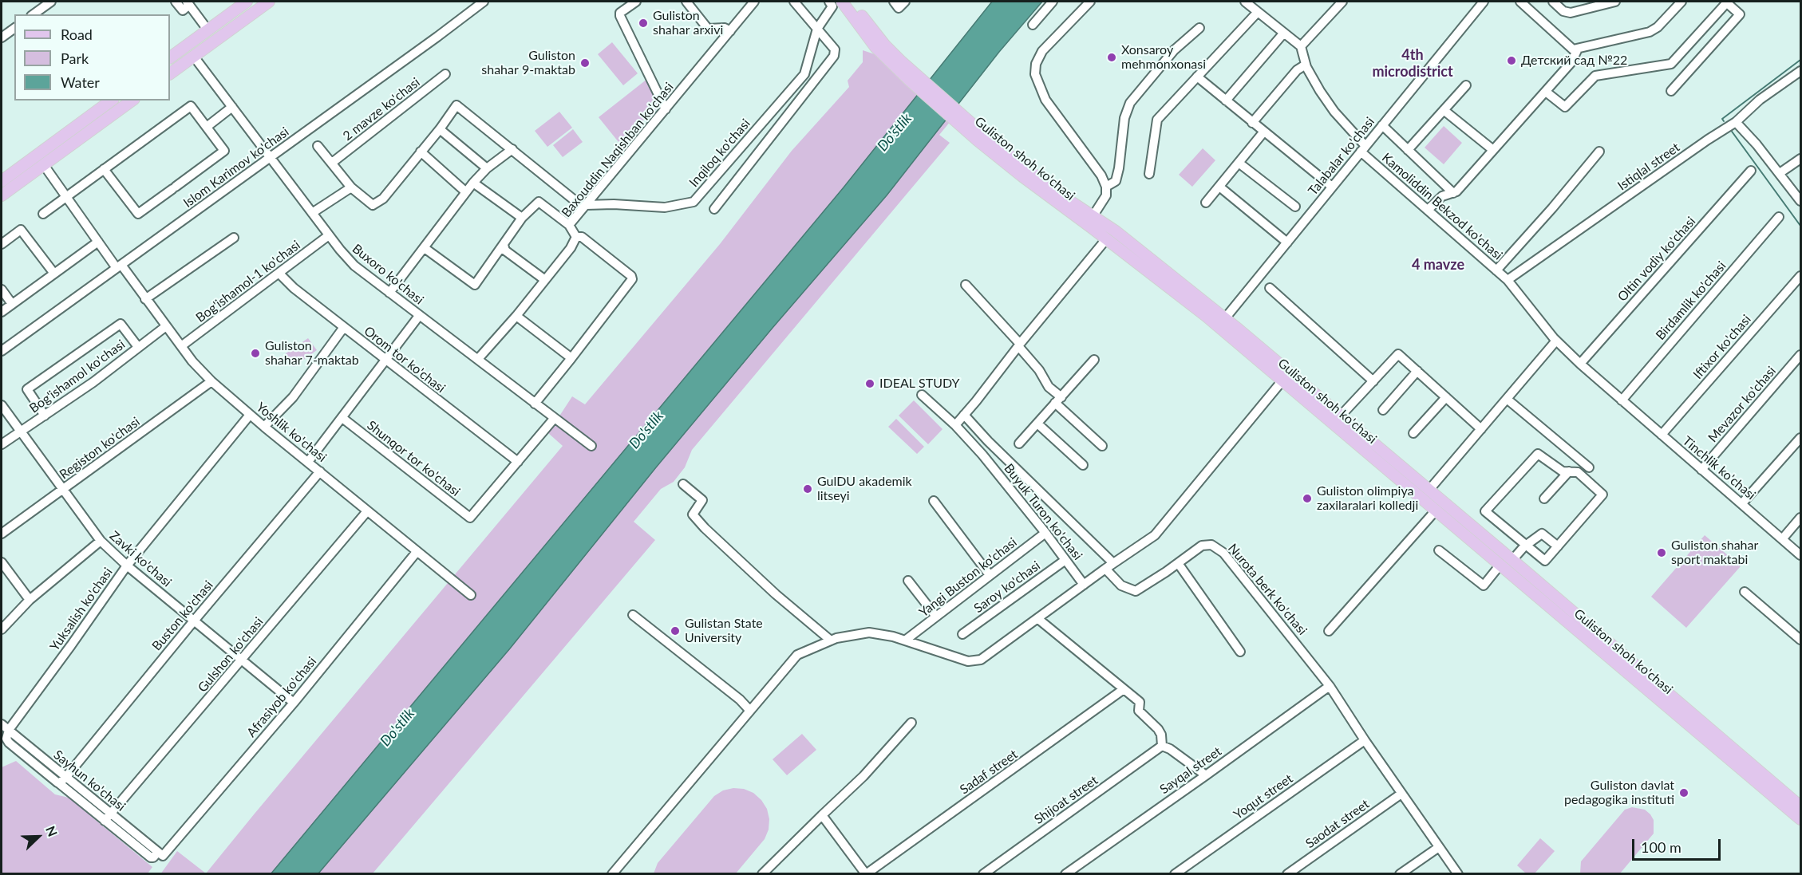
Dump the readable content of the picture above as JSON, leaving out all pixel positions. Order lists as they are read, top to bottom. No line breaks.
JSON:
{"streets":{"main road":["Guliston shoh ko'chasi"],"street":["2 mavze ko'chasi","Baxouddin Naqishban ko'chasi","Inqiloq ko'chasi","Talabalar ko'chasi","Istiqlal street","Islom Karimov ko'chasi","Kamoliddin Bekzod ko'chasi","Oltin vodiy ko'chasi","Buxoro ko'chasi","Bog'ishamol-1 ko'chasi","Birdamlik ko'chasi","Iftixor ko'chasi","Orom tor ko'chasi","Bog'ishamol ko'chasi","Mevazor ko'chasi","Yoshlik ko'chasi","Registon ko'chasi","Shunqor tor ko'chasi","Tinchlik ko'chasi","Buyuk Turon ko'chasi","Zavki ko'chasi","Yangi Buston ko'chasi","Saroy ko'chasi","Nurota berk ko'chasi","Yuksalish ko'chasi","Buston ko'chasi","Gulshon ko'chasi","Afrasiyob ko'chasi","Sayqal street","Sadaf street","Sayhun ko'chasi","Yoqut street","Shijoat street","Saodat street"]},"crossings":[["Baxouddin Naqishban ko'chasi","Inqiloq ko'chasi"],["Baxouddin Naqishban ko'chasi","Buxoro ko'chasi"],["Talabalar ko'chasi","Guliston shoh ko'chasi"],["Talabalar ko'chasi","Kamoliddin Bekzod ko'chasi"],["Istiqlal street","Kamoliddin Bekzod ko'chasi"],["Islom Karimov ko'chasi","Buxoro ko'chasi"],["Islom Karimov ko'chasi","Yoshlik ko'chasi"],["Kamoliddin Bekzod ko'chasi","Tinchlik ko'chasi"],["Oltin vodiy ko'chasi","Tinchlik ko'chasi"],["Buxoro ko'chasi","Bog'ishamol-1 ko'chasi"],["Bog'ishamol-1 ko'chasi","Orom tor ko'chasi"],["Bog'ishamol-1 ko'chasi","Yoshlik ko'chasi"],["Birdamlik ko'chasi","Tinchlik ko'chasi"],["Iftixor ko'chasi","Tinchlik ko'chasi"],["Orom tor ko'chasi","Shunqor tor ko'chasi"],["Bog'ishamol ko'chasi","Yoshlik ko'chasi"],["Bog'ishamol ko'chasi","Zavki ko'chasi"],["Mevazor ko'chasi","Tinchlik ko'chasi"],["Yoshlik ko'chasi","Registon ko'chasi"],["Yoshlik ko'chasi","Yuksalish ko'chasi"],["Yoshlik ko'chasi","Buston ko'chasi"],["Yoshlik ko'chasi","Gulshon ko'chasi"],["Yoshlik ko'chasi","Afrasiyob ko'chasi"],["Registon ko'chasi","Zavki ko'chasi"],["Buyuk Turon ko'chasi","Yangi Buston ko'chasi"],["Buyuk Turon ko'chasi","Saroy ko'chasi"],["Zavki ko'chasi","Yuksalish ko'chasi"],["Zavki ko'chasi","Buston ko'chasi"],["Zavki ko'chasi","Gulshon ko'chasi"],["Zavki ko'chasi","Afrasiyob ko'chasi"],["Nurota berk ko'chasi","Sayqal street"],["Nurota berk ko'chasi","Yoqut street"],["Nurota berk ko'chasi","Saodat street"],["Yuksalish ko'chasi","Sayhun ko'chasi"],["Buston ko'chasi","Sayhun ko'chasi"],["Gulshon ko'chasi","Sayhun ko'chasi"],["Afrasiyob ko'chasi","Sayhun ko'chasi"]],"districts":["4th microdistrict","4 mavze"],"water":["Do'stlik"],"places":["Guliston shahar arxivi","Xonsaroy mehmonxonasi","Детский сад №22","Guliston shahar 9-maktab","Guliston shahar 7-maktab","IDEAL STUDY","GulDU akademik litseyi","Guliston olimpiya zaxilaralari kolledji","Guliston shahar sport maktabi","Gulistan State University","Guliston davlat pedagogika instituti"],"legend":["Road","Park","Water"],"scale_bar":"100 m","north":"top right"}
